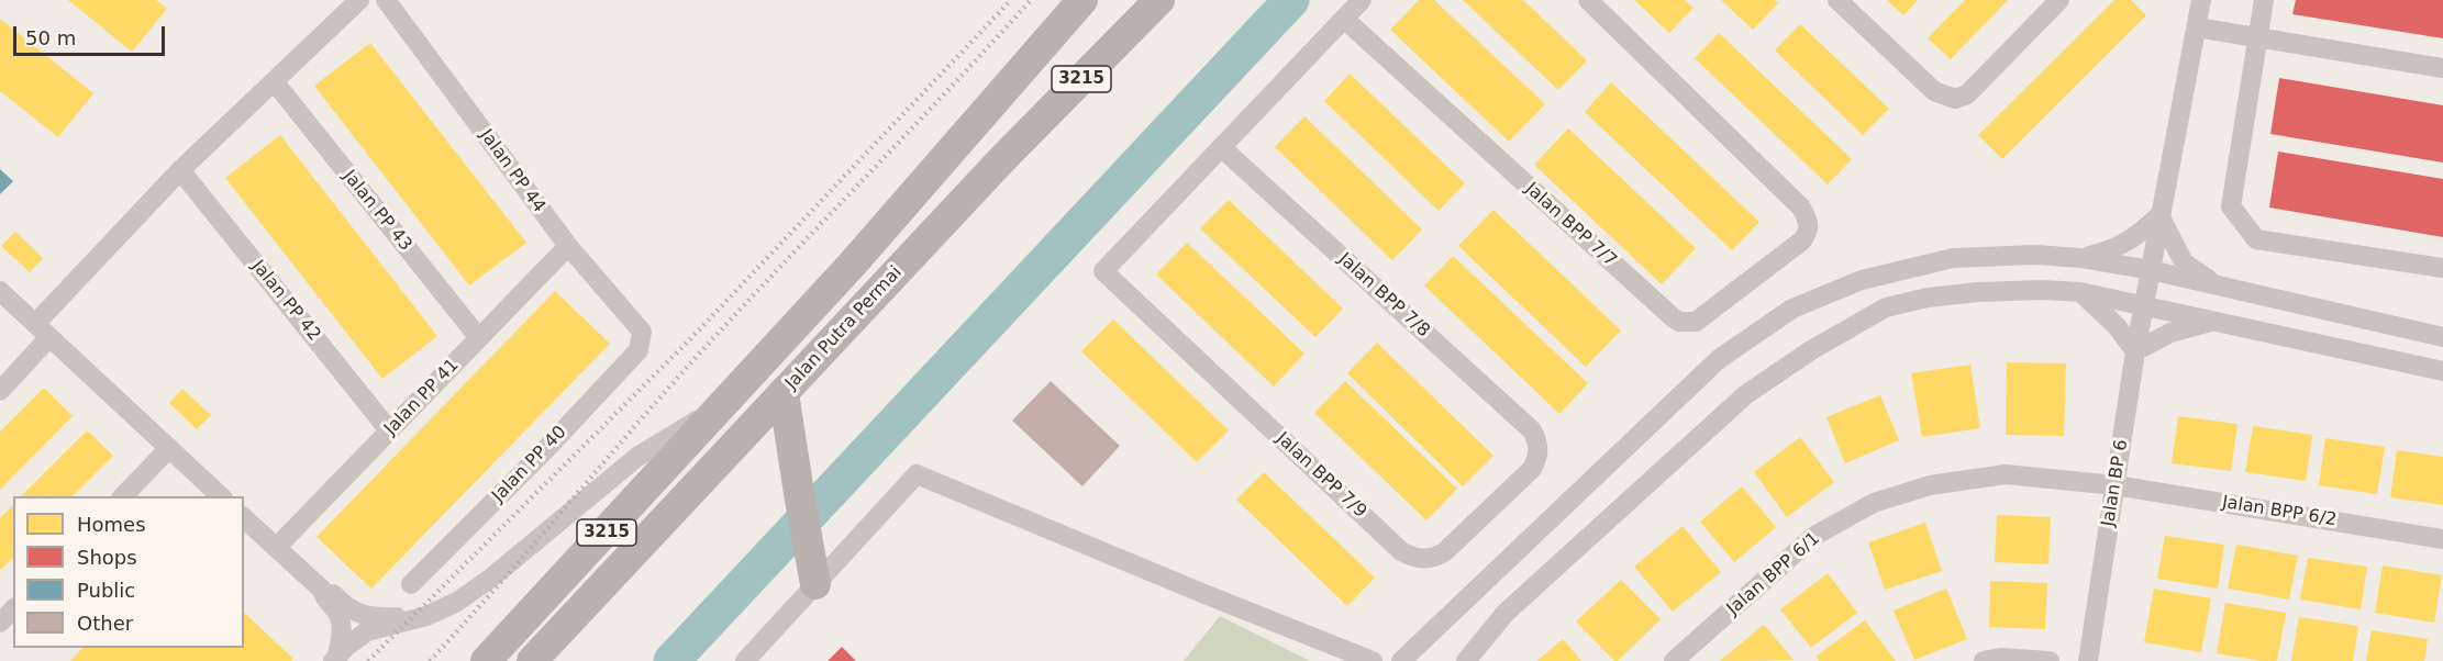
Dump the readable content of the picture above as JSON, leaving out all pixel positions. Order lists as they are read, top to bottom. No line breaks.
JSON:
{"streets":{"main road":["3215","Jalan Putra Permai"],"street":["Jalan PP 44","Jalan PP 43","Jalan BPP 7/7","Jalan BPP 7/8","Jalan PP 42","Jalan PP 41","Jalan PP 40","Jalan BPP 7/9","Jalan BP 6","Jalan BPP 6/2","Jalan BPP 6/1"]},"crossings":[["Jalan PP 44","Jalan PP 41"],["Jalan PP 44","Jalan PP 40"],["Jalan PP 43","Jalan PP 41"],["Jalan BPP 7/8","Jalan BPP 7/9"],["Jalan PP 42","Jalan PP 41"],["Jalan BP 6","Jalan BPP 6/2"],["Jalan BP 6","Jalan BPP 6/1"],["Jalan BPP 6/2","Jalan BPP 6/1"]],"legend":["Homes","Shops","Public","Other"],"scale_bar":"50 m"}
